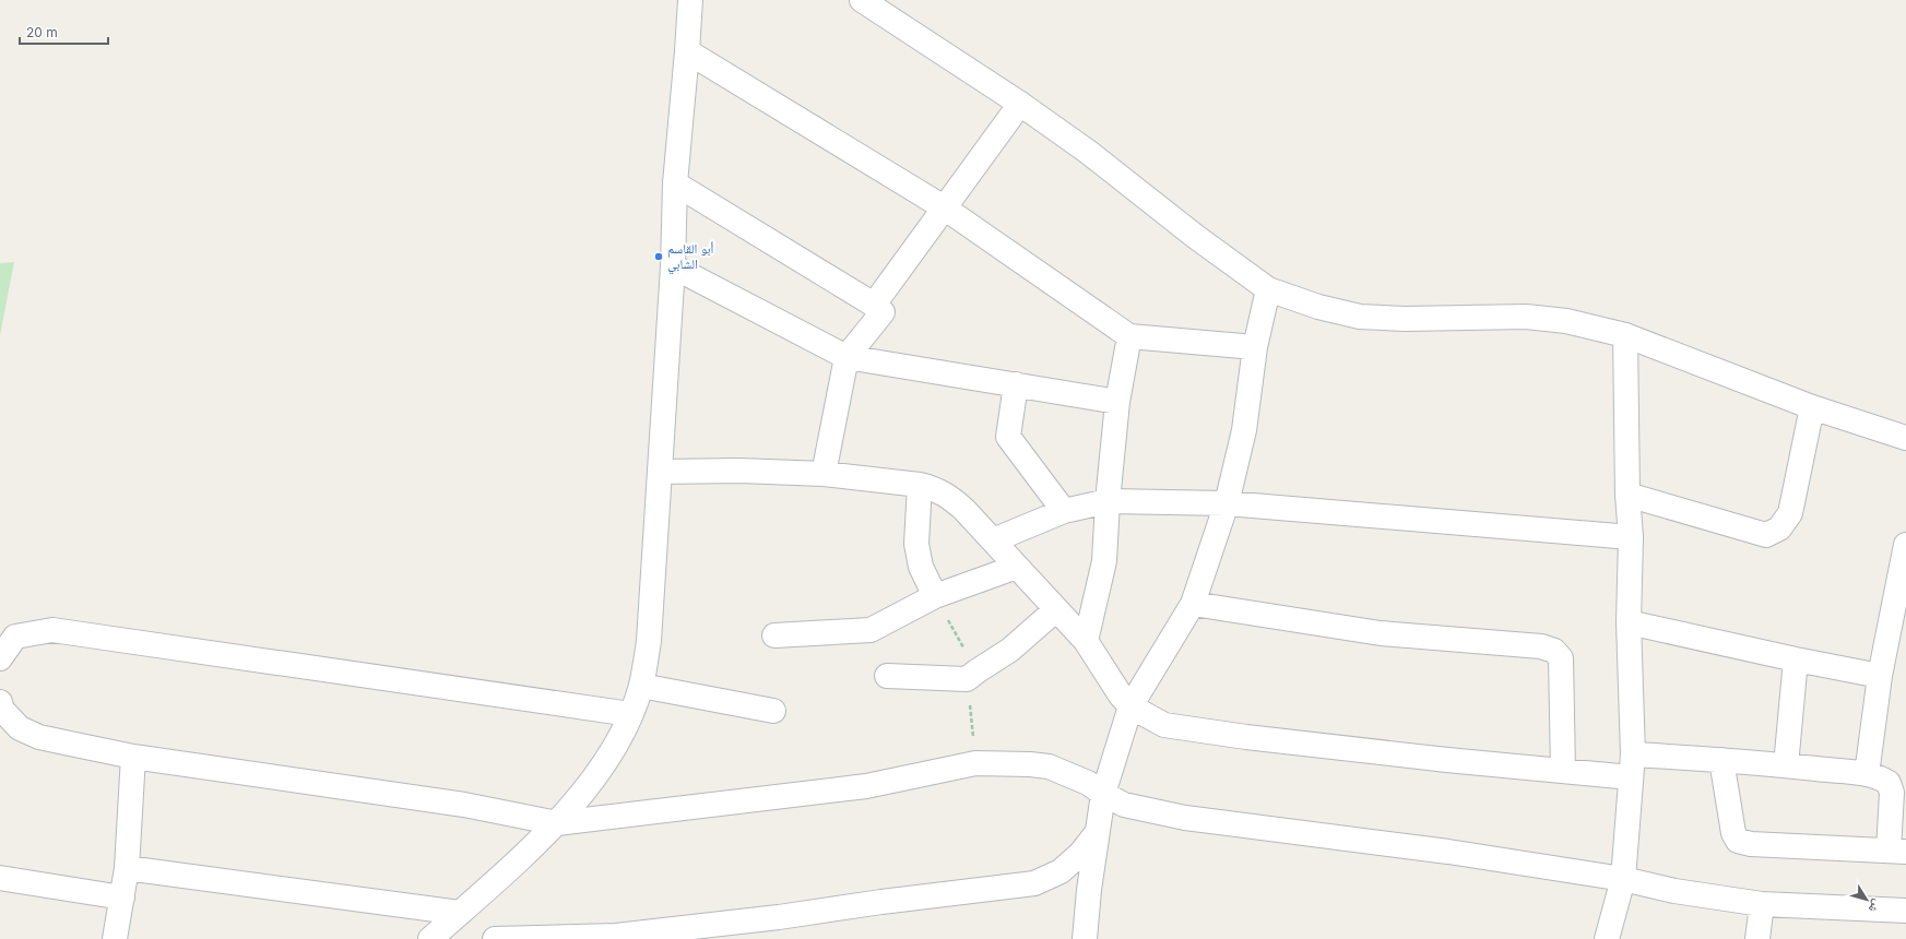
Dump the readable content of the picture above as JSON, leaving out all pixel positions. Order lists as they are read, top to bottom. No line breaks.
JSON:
{"places":["أبو القاسم الشابي"],"scale_bar":"20 m","north":"bottom right"}
